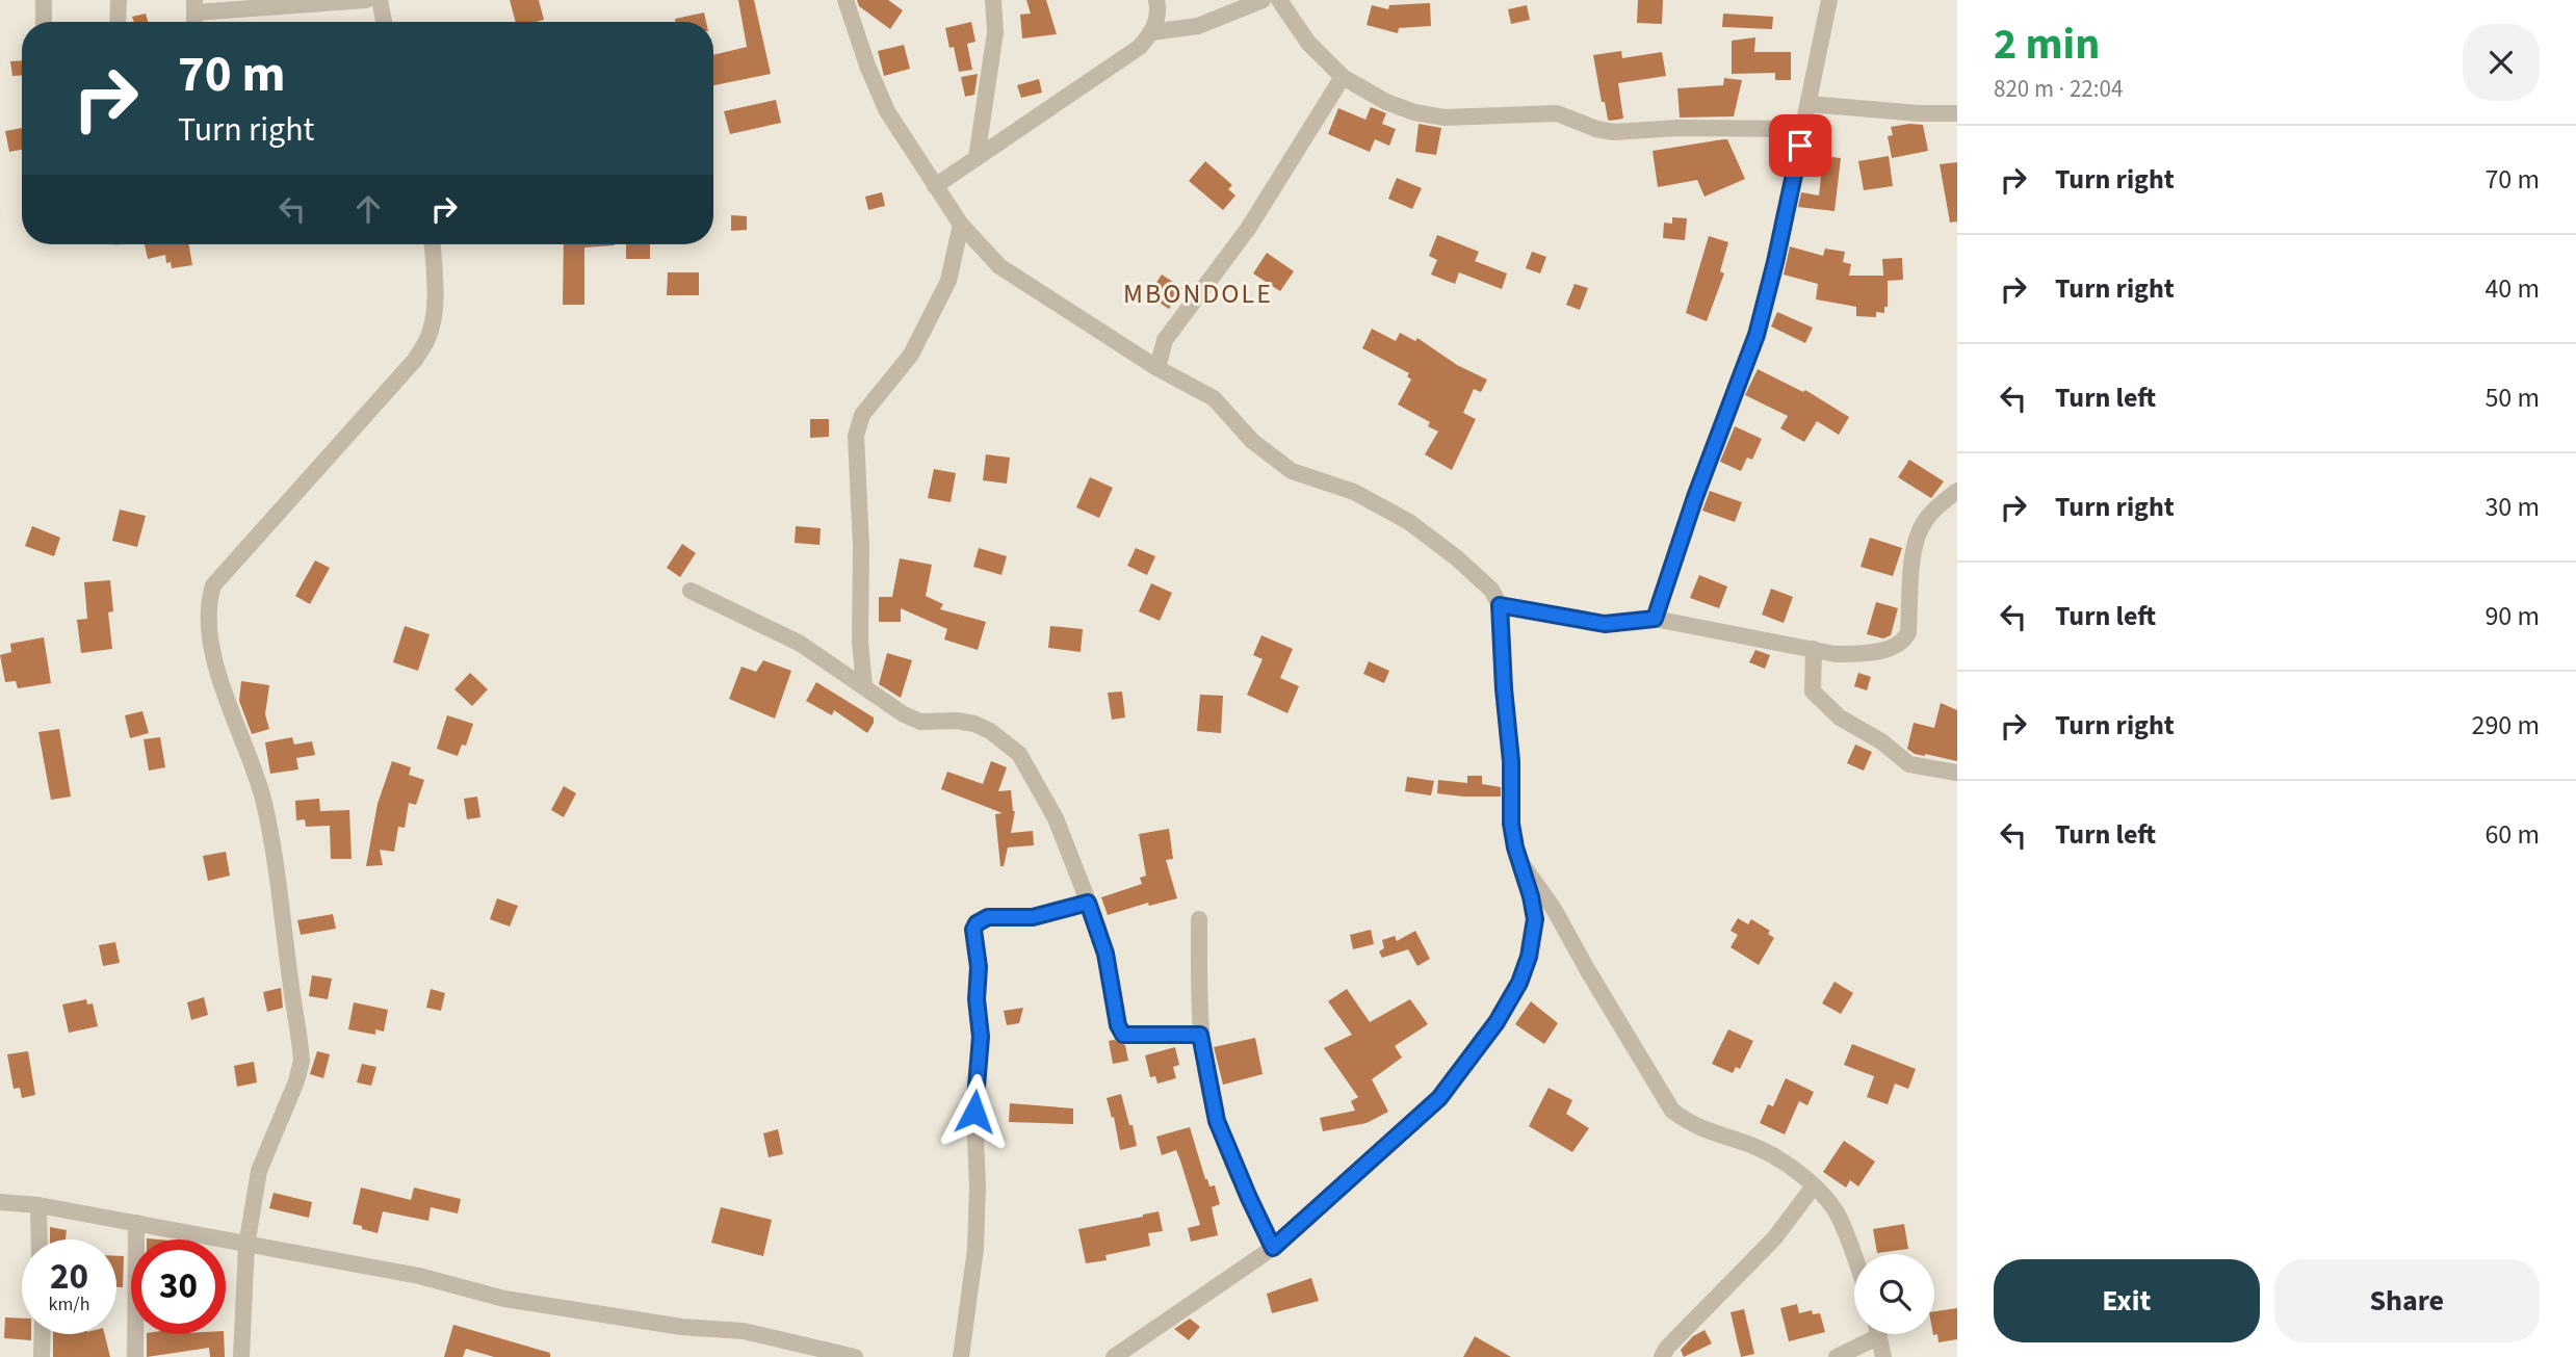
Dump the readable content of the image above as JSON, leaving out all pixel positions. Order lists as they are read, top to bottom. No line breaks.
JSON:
{"districts":["MBONDOLE"],"page":{"heading":["2 min","820 m · 22:04"],"turn":["70 m","Turn right"],"list":[{"name":"Turn right","value":"70 m"},{"name":"Turn right","value":"40 m"},{"name":"Turn left","value":"50 m"},{"name":"Turn right","value":"30 m"},{"name":"Turn left","value":"90 m"},{"name":"Turn right","value":"290 m"},{"name":"Turn left","value":"60 m"}],"speed":"20 km/h","limit":"30","buttons":["Exit","Share"]}}
